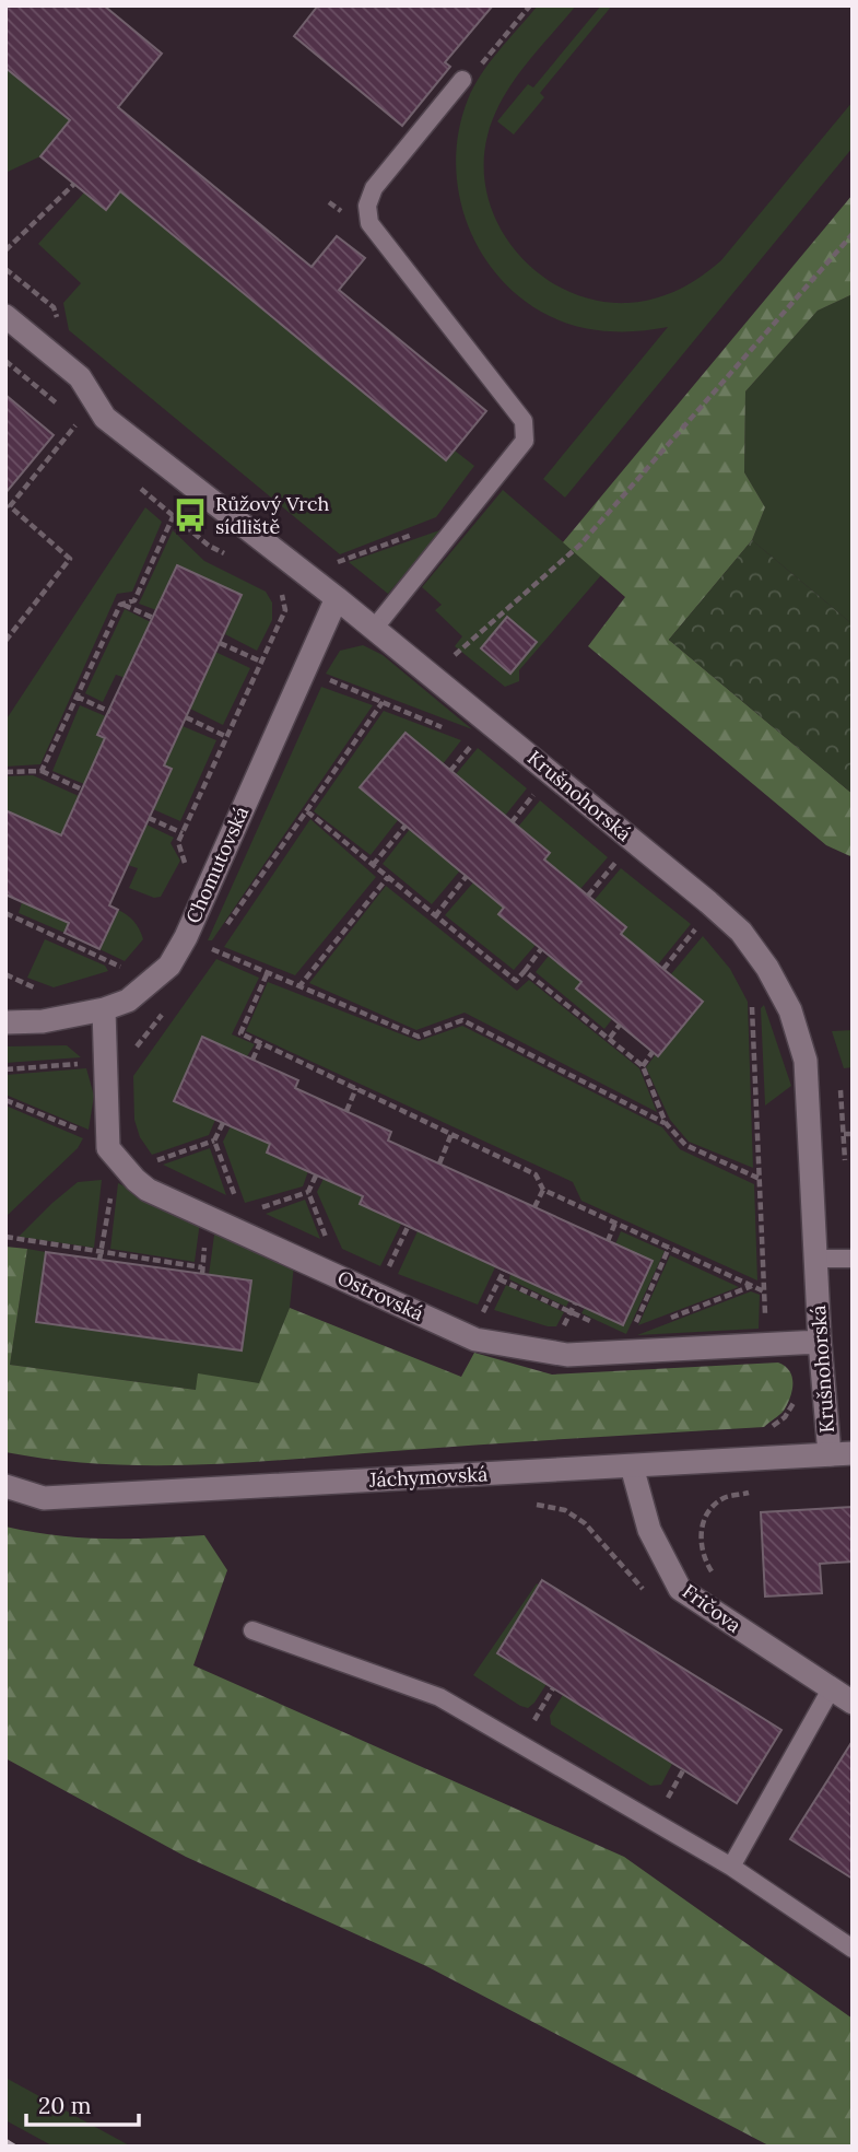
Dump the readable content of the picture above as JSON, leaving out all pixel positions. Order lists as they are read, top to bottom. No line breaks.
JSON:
{"streets":{"street":["Krušnohorská","Chomutovská","Ostrovská","Jáchymovská","Fričova"]},"crossings":[["Krušnohorská","Chomutovská"],["Krušnohorská","Ostrovská"],["Krušnohorská","Jáchymovská"],["Jáchymovská","Fričova"]],"places":{"bus stop":["Růžový Vrch sídliště"]},"scale_bar":"20 m"}
